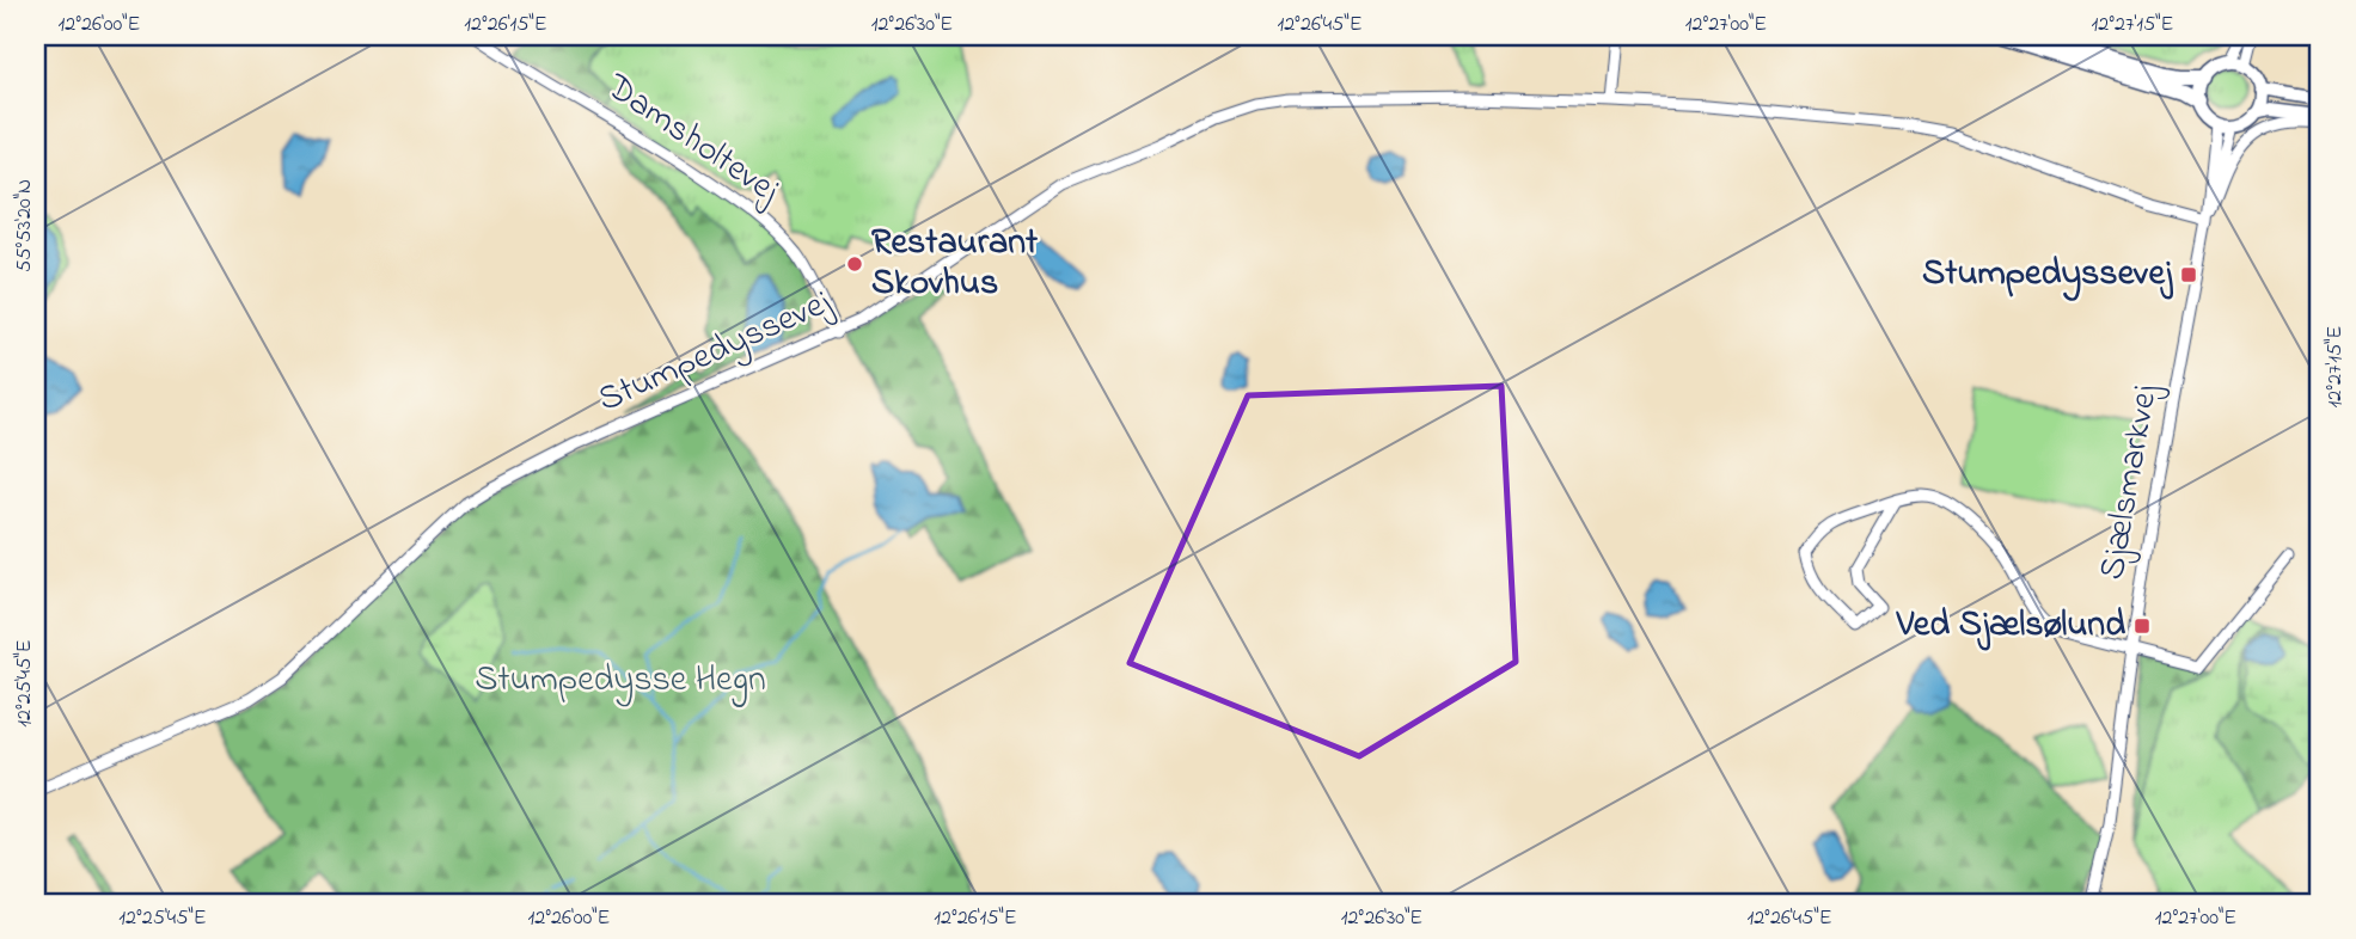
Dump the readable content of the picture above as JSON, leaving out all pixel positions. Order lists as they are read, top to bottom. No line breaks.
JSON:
{"streets":{"street":["Damsholtevej","Stumpedyssevej","Sjælsmarkvej"]},"crossings":[["Damsholtevej","Stumpedyssevej"],["Stumpedyssevej","Sjælsmarkvej"]],"parks":["Stumpedysse Hegn"],"places":{"other":["Restaurant Skovhus"],"transit":["Stumpedyssevej","Ved Sjælsølund"]},"coordinates":["12°26'00\"E","12°26'15\"E","12°26'30\"E","12°26'45\"E","12°27'00\"E","12°27'15\"E","55°53'20\"N","12°25'45\"E"]}
